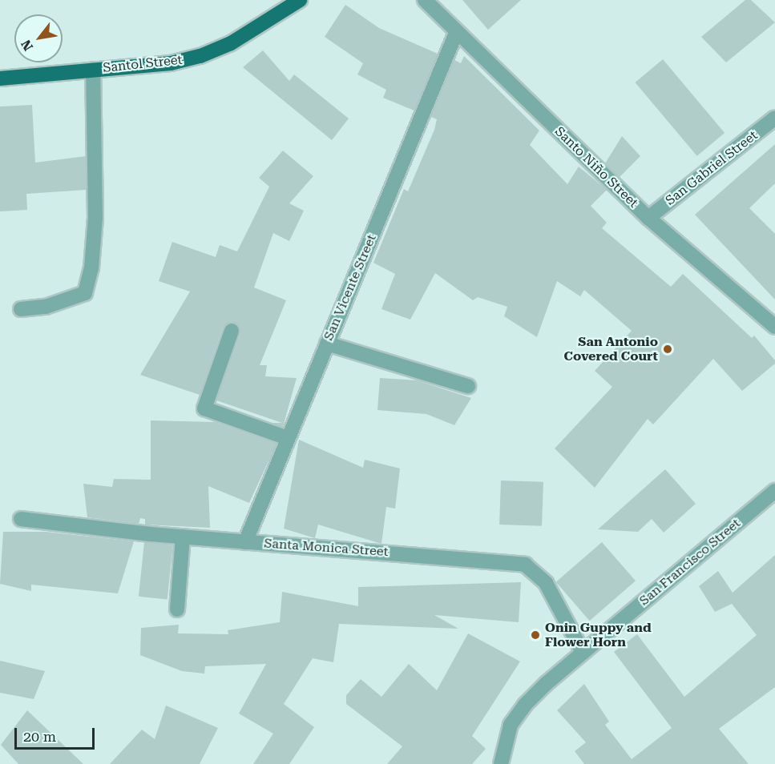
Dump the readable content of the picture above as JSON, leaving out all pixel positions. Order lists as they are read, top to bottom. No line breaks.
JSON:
{"streets":{"main road":["Santol Street"],"street":["Santo Niño Street","San Gabriel Street","San Vicente Street","Santa Monica Street","San Francisco Street"]},"crossings":[["Santo Niño Street","San Gabriel Street"],["Santo Niño Street","San Vicente Street"],["San Vicente Street","Santa Monica Street"],["Santa Monica Street","San Francisco Street"]],"places":["San Antonio Covered Court","Onin Guppy and Flower Horn"],"scale_bar":"20 m","north":"bottom left"}
